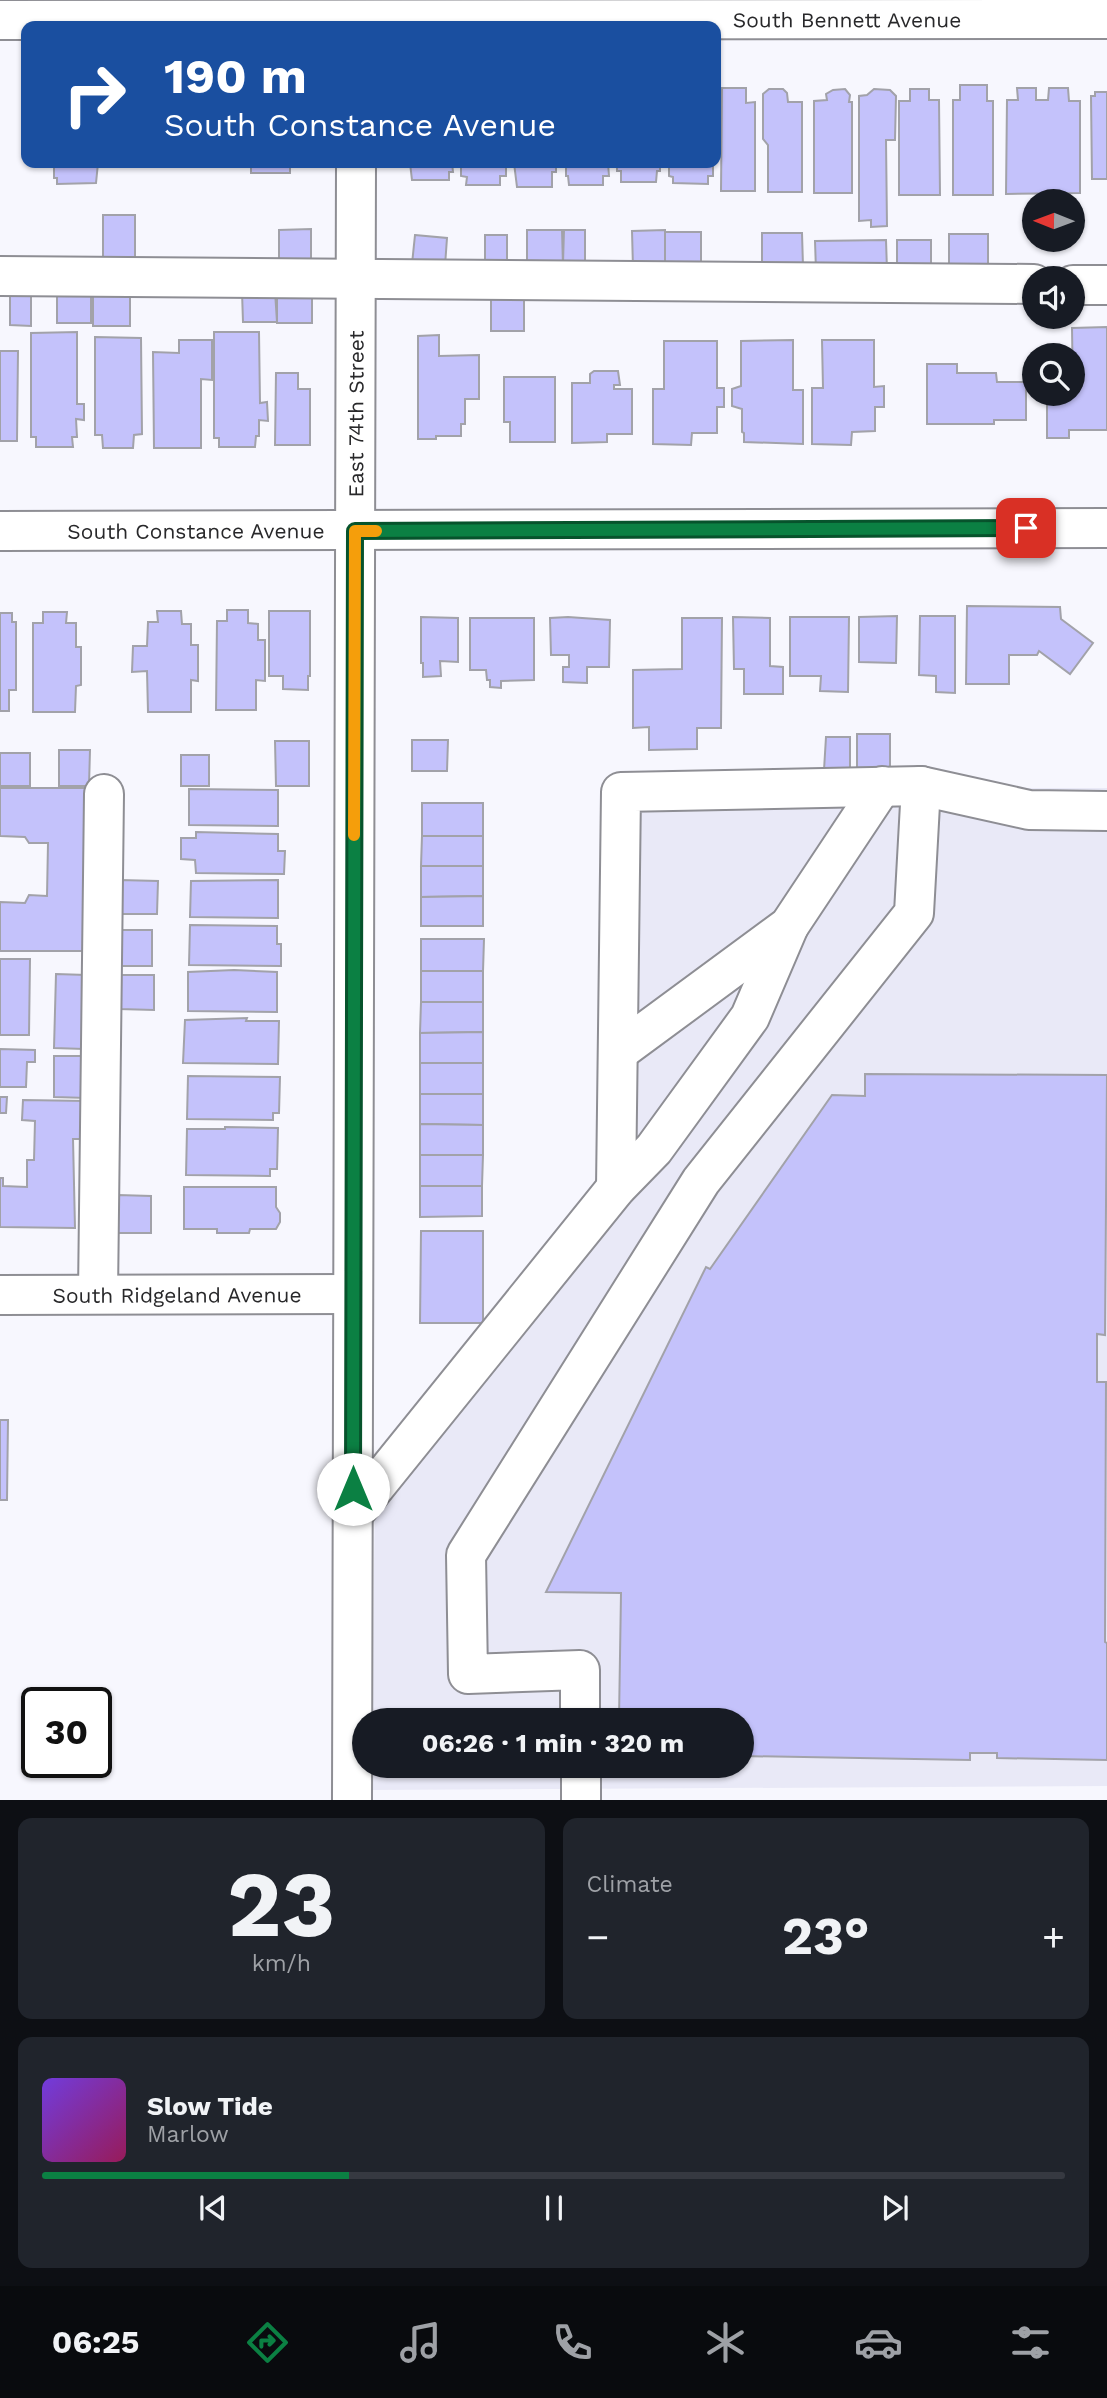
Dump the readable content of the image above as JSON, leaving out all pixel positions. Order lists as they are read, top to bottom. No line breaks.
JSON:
{"streets":{"street":["South Bennett Avenue","East 74th Street","South Constance Avenue","South Ridgeland Avenue"]},"crossings":[["East 74th Street","South Constance Avenue"],["East 74th Street","South Ridgeland Avenue"]],"north":"left","page":{"turn":["190 m","South Constance Avenue"],"limit":"30","trip":"06:26 · 1 min · 320 m","tile":[["23","km/h"],"Climate"],"heat":["−","23°","+"],"song":["Slow Tide","Marlow"],"tabs":"06:25"}}
